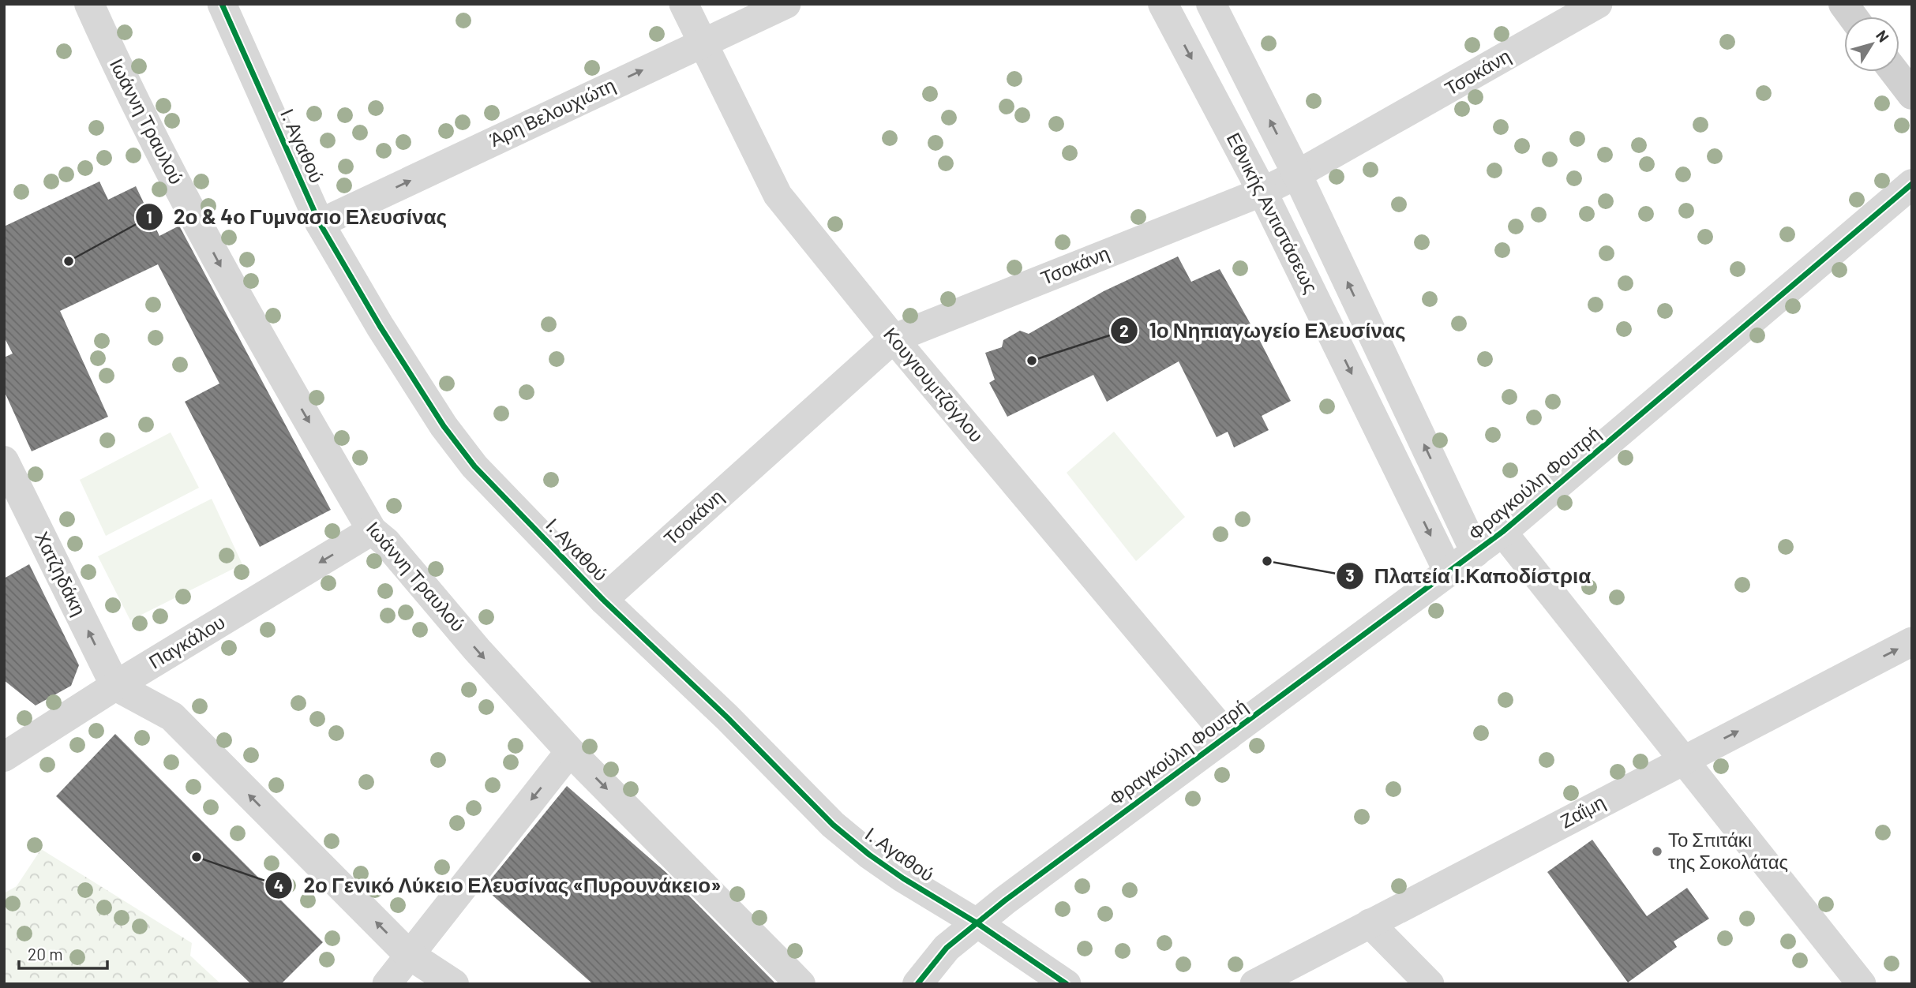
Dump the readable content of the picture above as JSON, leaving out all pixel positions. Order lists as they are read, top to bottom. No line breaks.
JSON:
{"streets":{"street":["Τσοκάνη","Άρη Βελουχιώτη","Ιωάννη Τραυλού","Ι. Αγαθού","Εθνικής Αντιστάσεως","Κουγιουμτζόγλου","Φραγκούλη Φουτρή","Χατζηδάκη","Παγκάλου","Ζαΐμη"]},"crossings":[["Τσοκάνη","Ι. Αγαθού"],["Τσοκάνη","Εθνικής Αντιστάσεως"],["Τσοκάνη","Κουγιουμτζόγλου"],["Άρη Βελουχιώτη","Ι. Αγαθού"],["Άρη Βελουχιώτη","Κουγιουμτζόγλου"],["Ιωάννη Τραυλού","Παγκάλου"],["Ι. Αγαθού","Φραγκούλη Φουτρή"],["Εθνικής Αντιστάσεως","Φραγκούλη Φουτρή"],["Κουγιουμτζόγλου","Φραγκούλη Φουτρή"],["Χατζηδάκη","Παγκάλου"]],"one_way":["Άρη Βελουχιώτη","Ιωάννη Τραυλού","Χατζηδάκη","Παγκάλου"],"places":["2ο & 4ο Γυμνασιο Ελευσίνας","1ο Νηπιαγωγείο Ελευσίνας","Πλατεία Ι.Καποδίστρια","Το Σπιτάκι της Σοκολάτας","2ο Γενικό Λύκειο Ελευσίνας «Πυρουνάκειο»"],"scale_bar":"20 m","north":"top right"}
